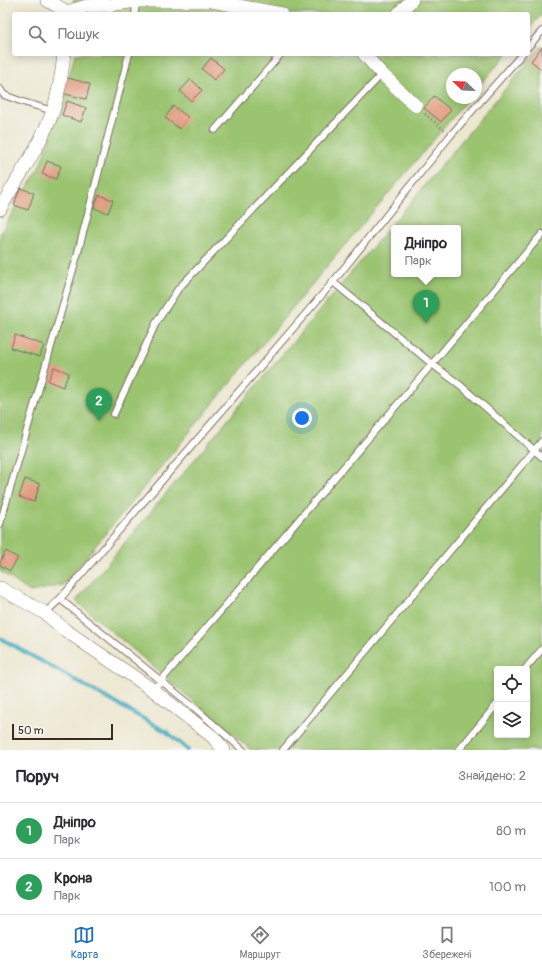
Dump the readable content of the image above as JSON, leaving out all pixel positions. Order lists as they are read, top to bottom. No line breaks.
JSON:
{"scale_bar":"50 m","north":"top left","page":{"search":"Пошук","popup":["Дніпро","Парк"],"pins":["1","2"],"scale":"50 m","heading":["Поруч","Знайдено: 2"],"list":[{"mark":"1","name":"Дніпро","note":"Парк","value":"80 m"},{"mark":"2","name":"Крона","note":"Парк","value":"100 m"}],"nav":["Карта","Маршрут","Збережені"]}}
